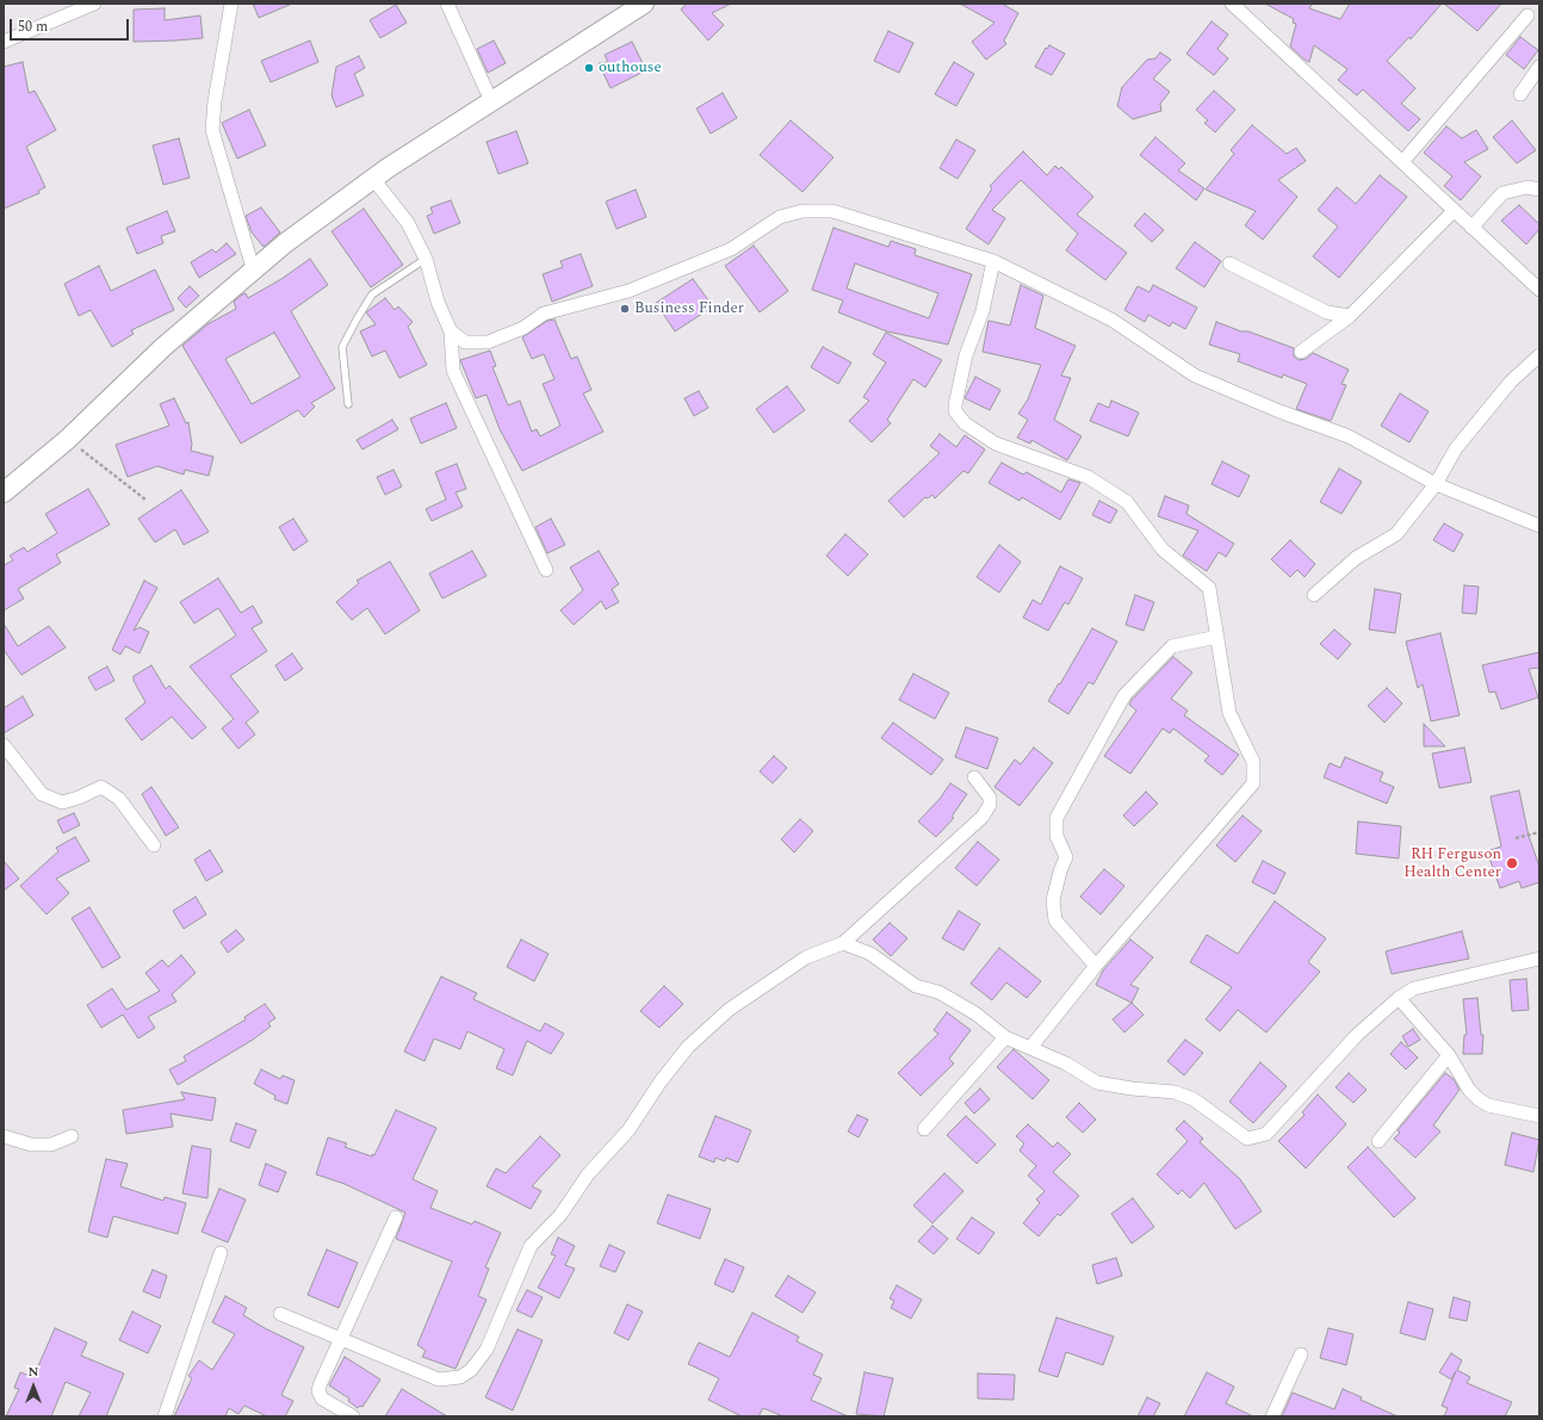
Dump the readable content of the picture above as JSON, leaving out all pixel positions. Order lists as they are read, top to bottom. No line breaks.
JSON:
{"places":["outhouse","Business Finder","RH Ferguson Health Center"],"scale_bar":"50 m","north":"top"}
